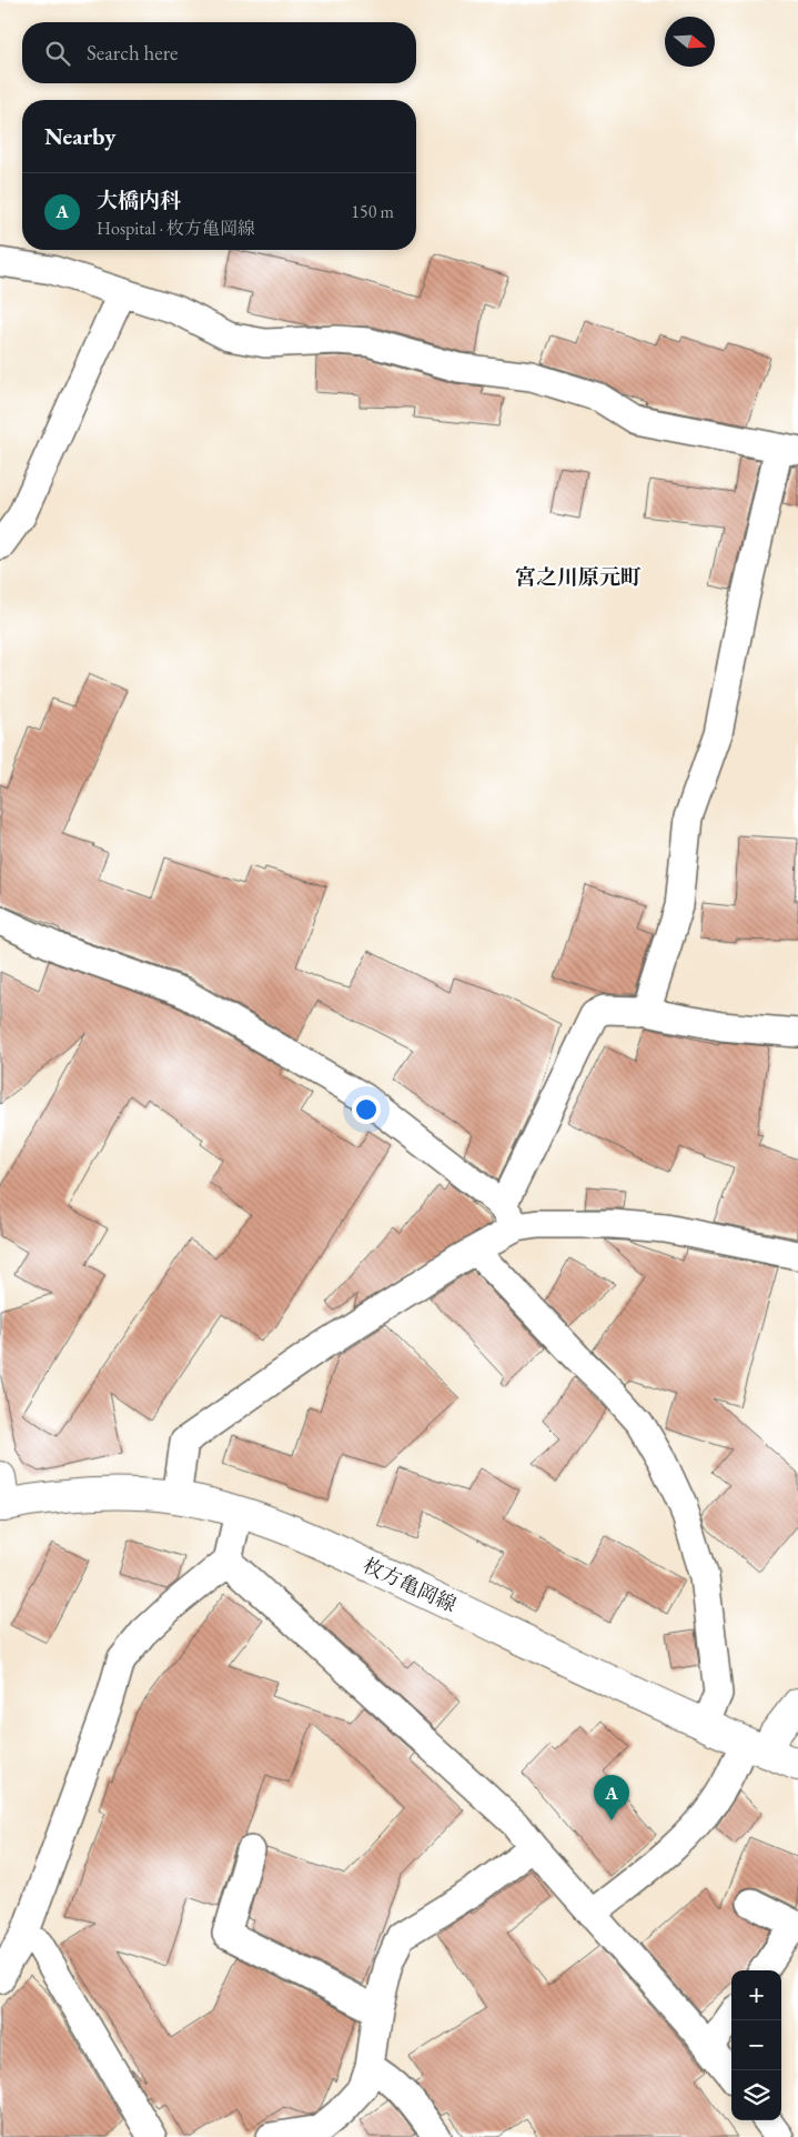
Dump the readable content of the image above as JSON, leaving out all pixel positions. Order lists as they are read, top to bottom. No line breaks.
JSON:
{"streets":{"main road":["枚方亀岡線"]},"districts":["宮之川原元町"],"north":"right","page":{"search":"Search here","heading":"Nearby","list":[{"mark":"A","name":"大橋内科","note":"Hospital · 枚方亀岡線","value":"150 m"}],"pins":"A","map_buttons":["+","−"]}}
